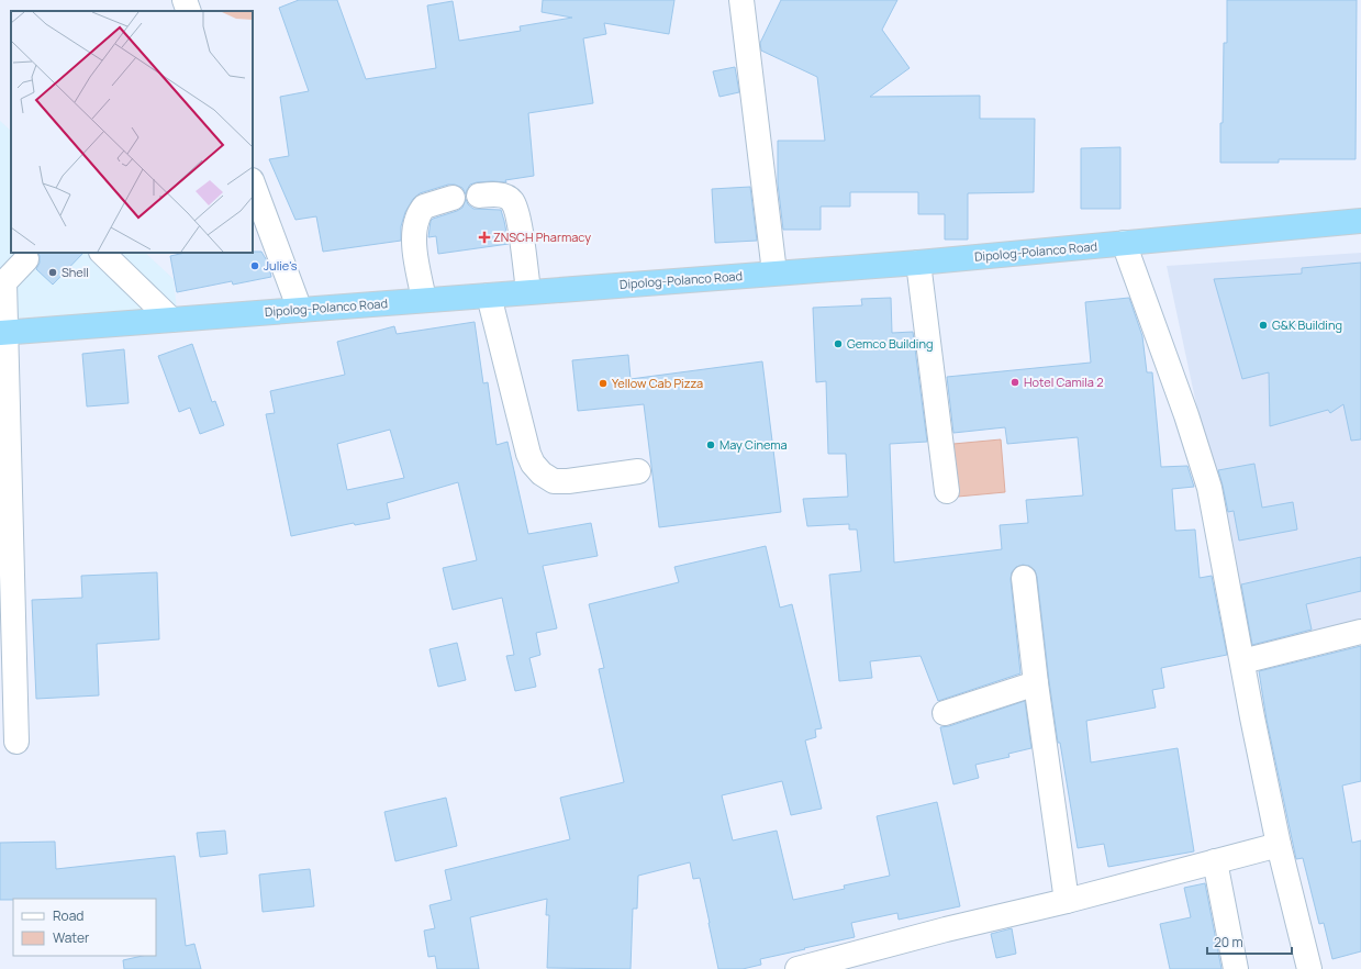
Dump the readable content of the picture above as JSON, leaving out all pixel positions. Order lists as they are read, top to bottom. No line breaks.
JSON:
{"streets":{"highway":["Dipolog-Polanco Road"]},"places":{"health":["ZNSCH Pharmacy"],"other":["Julie's","Shell","G&K Building","Gemco Building","Hotel Camila 2","Yellow Cab Pizza","May Cinema"]},"legend":["Road","Water"],"scale_bar":"20 m"}
